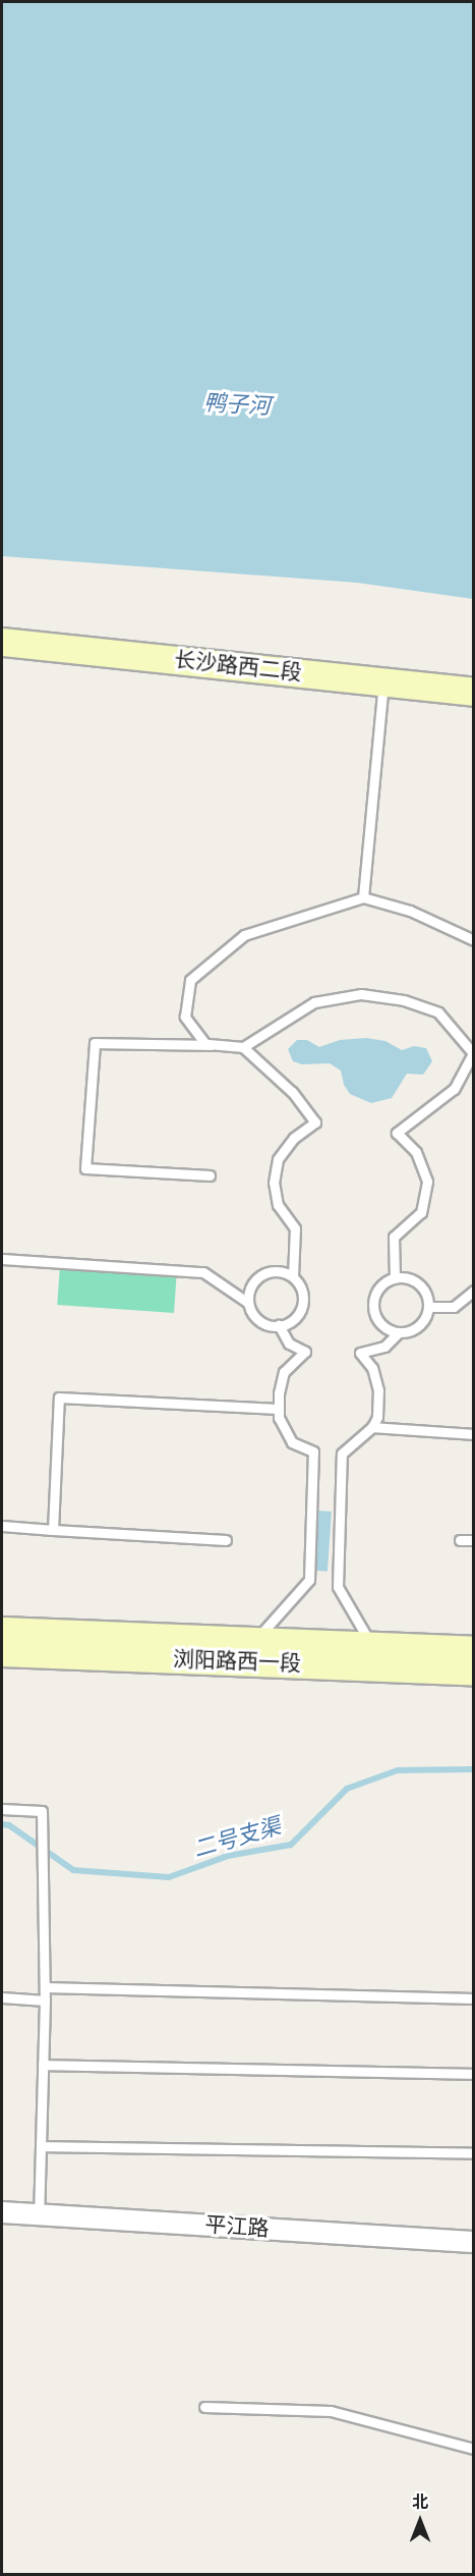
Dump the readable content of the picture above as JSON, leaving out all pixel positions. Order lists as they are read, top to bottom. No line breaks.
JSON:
{"streets":{"street":["长沙路西二段","浏阳路西一段","平江路"]},"water":["鸭子河","二号支渠"],"north":"top"}
